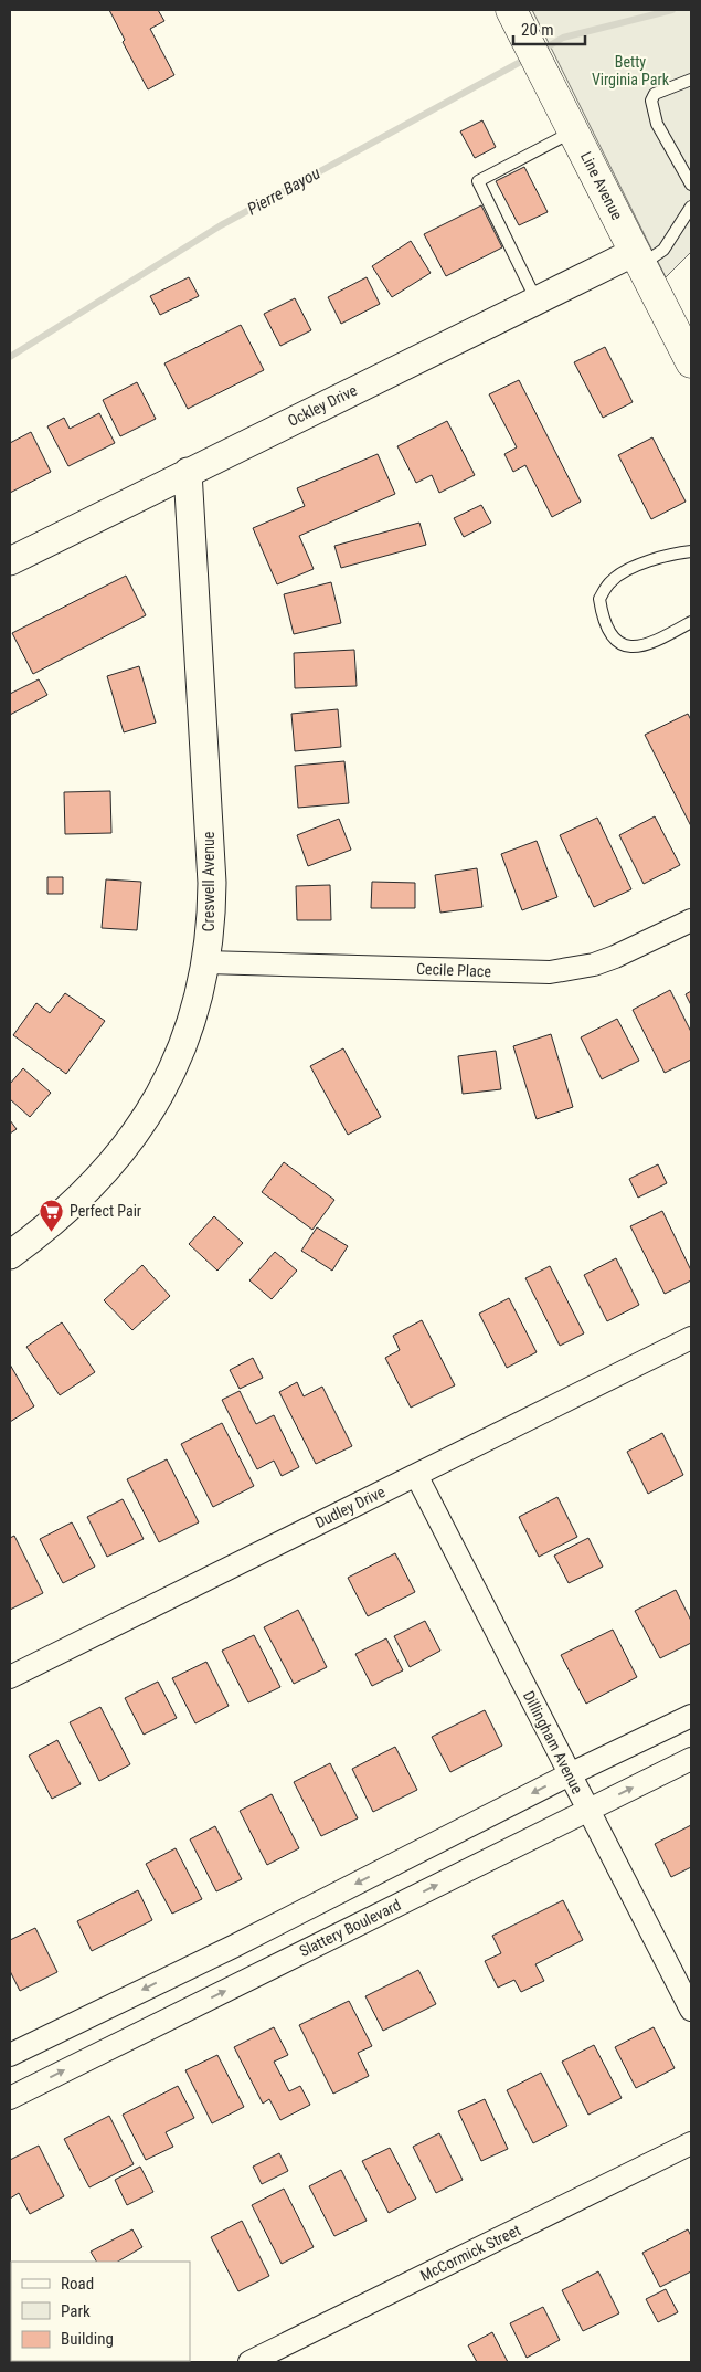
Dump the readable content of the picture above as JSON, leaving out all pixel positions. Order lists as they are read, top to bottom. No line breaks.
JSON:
{"streets":{"main road":["Line Avenue"],"street":["Ockley Drive","Creswell Avenue","Cecile Place","Dudley Drive","Dillingham Avenue","Slattery Boulevard","McCormick Street"]},"crossings":[["Line Avenue","Ockley Drive"],["Ockley Drive","Creswell Avenue"],["Creswell Avenue","Cecile Place"],["Dudley Drive","Dillingham Avenue"],["Dillingham Avenue","Slattery Boulevard"]],"water":["Pierre Bayou"],"parks":["Betty Virginia Park"],"places":{"supermarket":["Perfect Pair"]},"legend":["Road","Park","Building"],"scale_bar":"20 m"}
